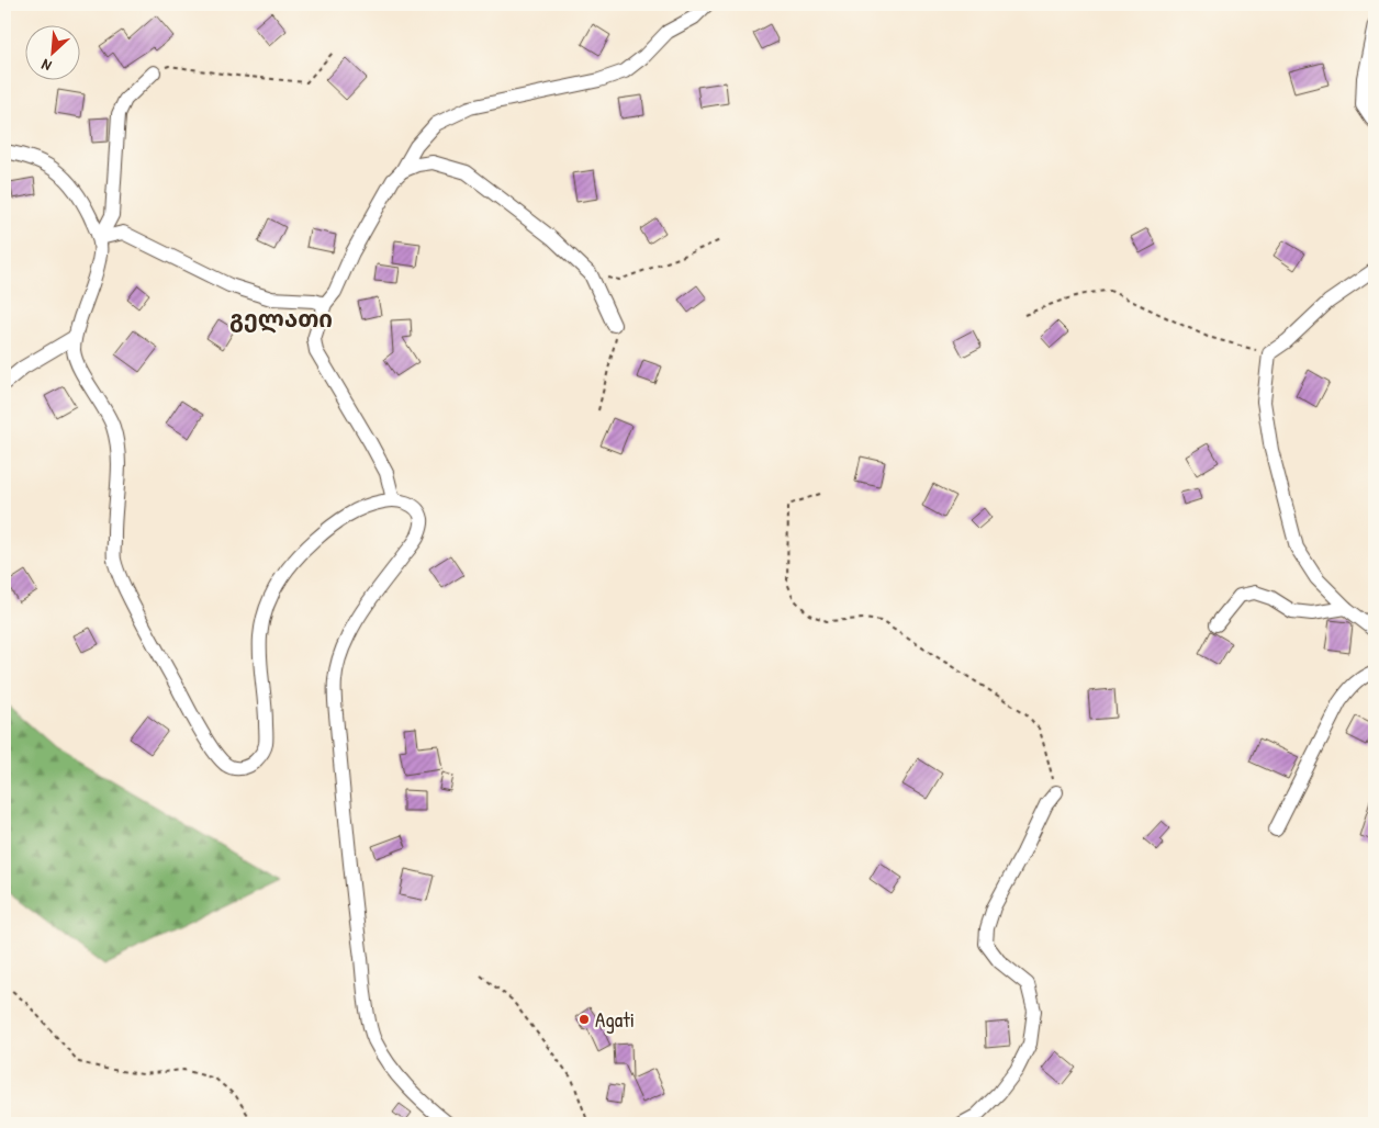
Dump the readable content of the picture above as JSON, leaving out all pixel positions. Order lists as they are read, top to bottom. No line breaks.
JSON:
{"districts":["გელათი"],"places":["Agati"],"north":"bottom left"}
